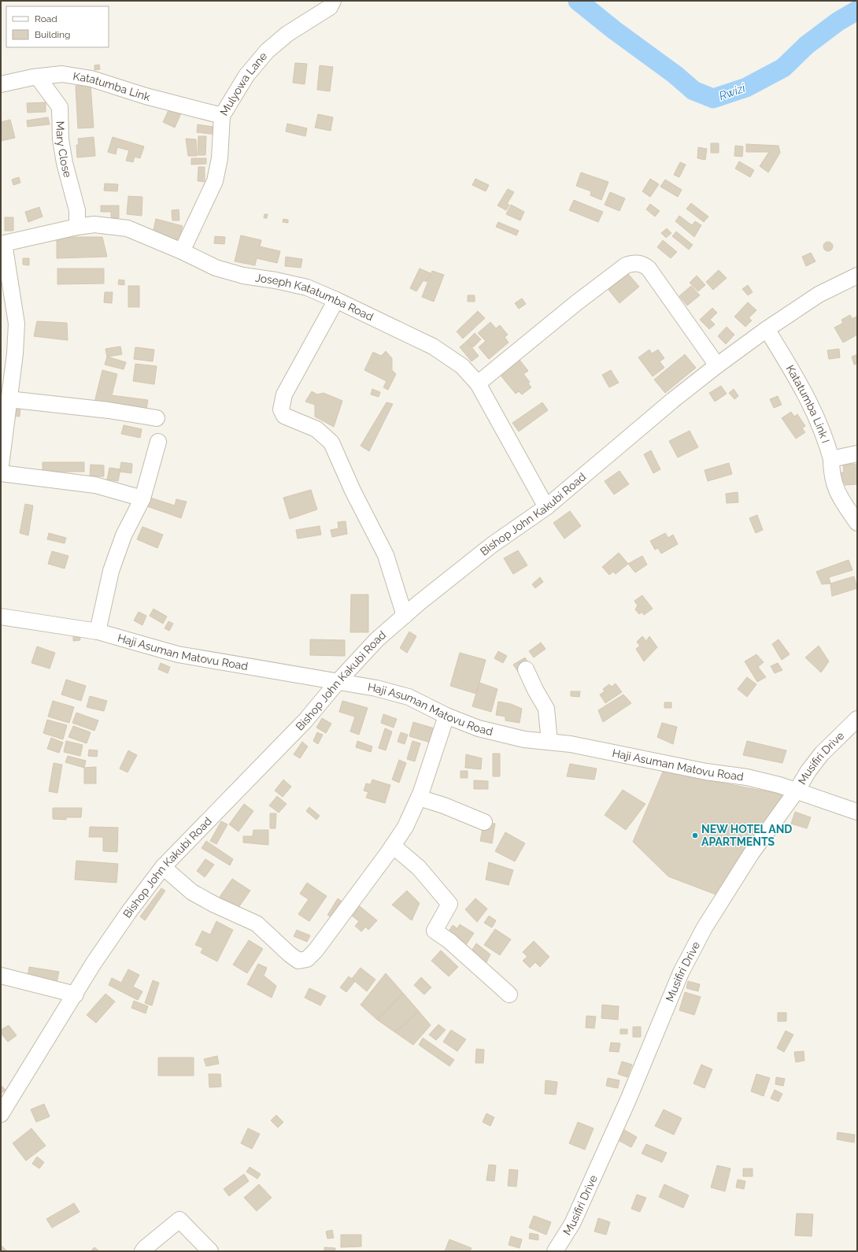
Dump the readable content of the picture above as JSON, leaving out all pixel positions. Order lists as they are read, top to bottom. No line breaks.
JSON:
{"streets":{"street":["Mulyowa Lane","Katatumba Link","Mary Close","Joseph Katatumba Road","Katatumba Link I","Bishop John Kakubi Road","Haji Asuman Matovu Road","Musifiri Drive"]},"crossings":[["Mulyowa Lane","Katatumba Link"],["Mulyowa Lane","Joseph Katatumba Road"],["Katatumba Link","Mary Close"],["Mary Close","Joseph Katatumba Road"],["Joseph Katatumba Road","Bishop John Kakubi Road"],["Katatumba Link I","Bishop John Kakubi Road"],["Bishop John Kakubi Road","Haji Asuman Matovu Road"],["Haji Asuman Matovu Road","Musifiri Drive"]],"water":["Rwizi"],"places":["NEW HOTEL AND APARTMENTS"],"legend":["Road","Building"]}
